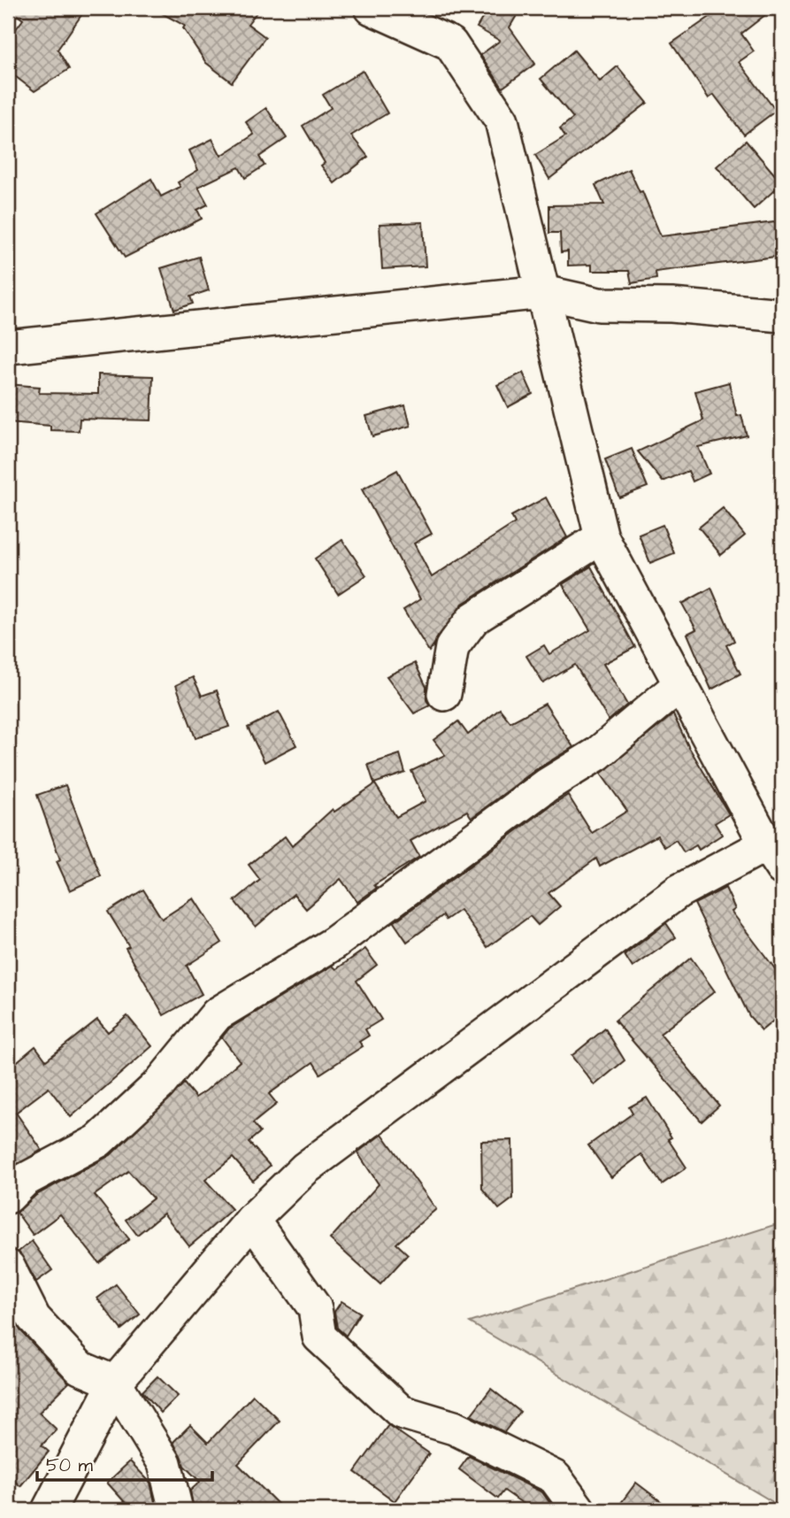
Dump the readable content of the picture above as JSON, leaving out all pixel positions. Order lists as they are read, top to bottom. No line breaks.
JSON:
{"scale_bar":"50 m"}
